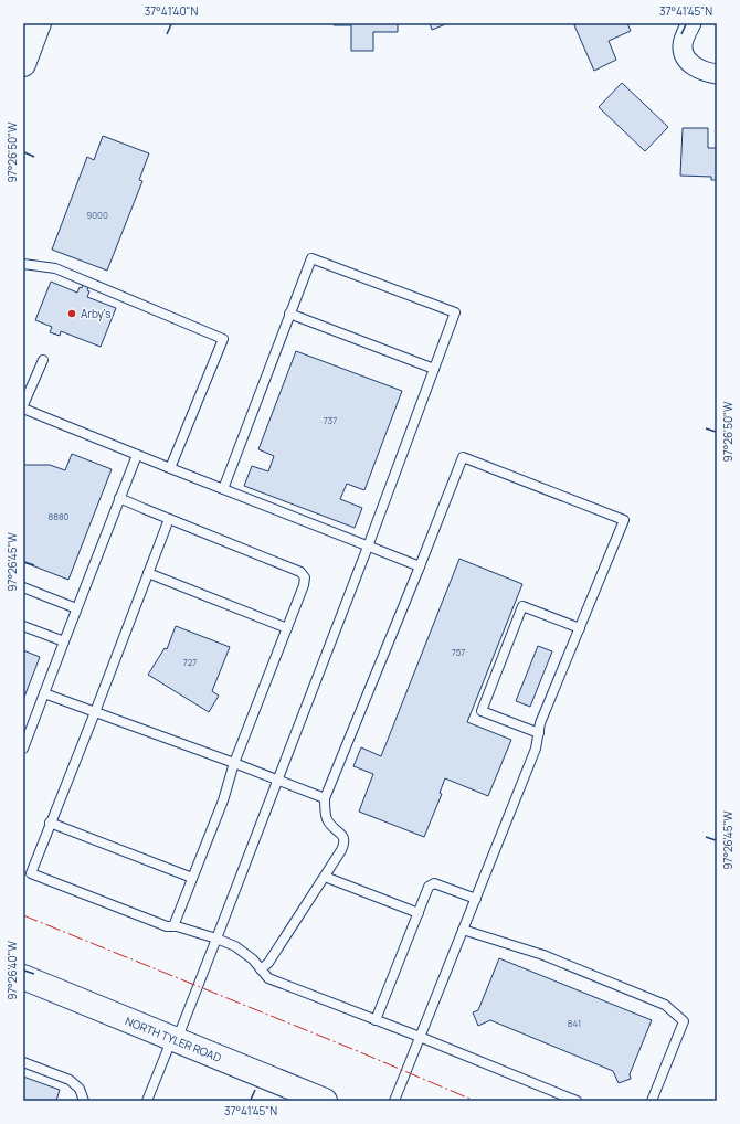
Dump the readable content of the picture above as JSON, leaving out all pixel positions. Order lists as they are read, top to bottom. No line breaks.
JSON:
{"streets":{"main road":["NORTH TYLER ROAD"]},"places":["Arby's"],"house_numbers":["9000","737","8880","757","727","841"],"coordinates":["37°41'40\"N","37°41'45\"N","97°26'50\"W","97°26'45\"W","97°26'40\"W"]}
